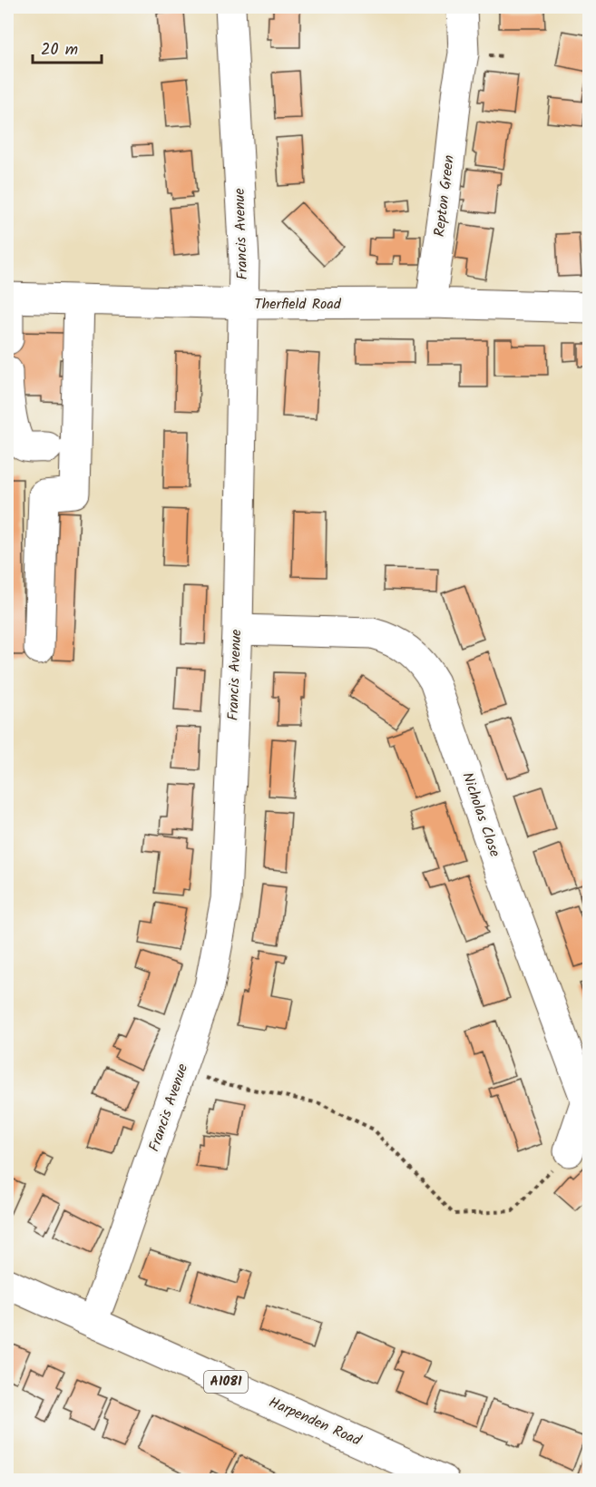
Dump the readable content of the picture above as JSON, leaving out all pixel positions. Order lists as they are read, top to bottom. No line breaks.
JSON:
{"streets":{"street":["Repton Green","Francis Avenue","Therfield Road","Nicholas Close","A1081","Harpenden Road"]},"crossings":[["Repton Green","Therfield Road"],["Francis Avenue","Therfield Road"],["Francis Avenue","Nicholas Close"],["Francis Avenue","Harpenden Road"]],"scale_bar":"20 m"}
